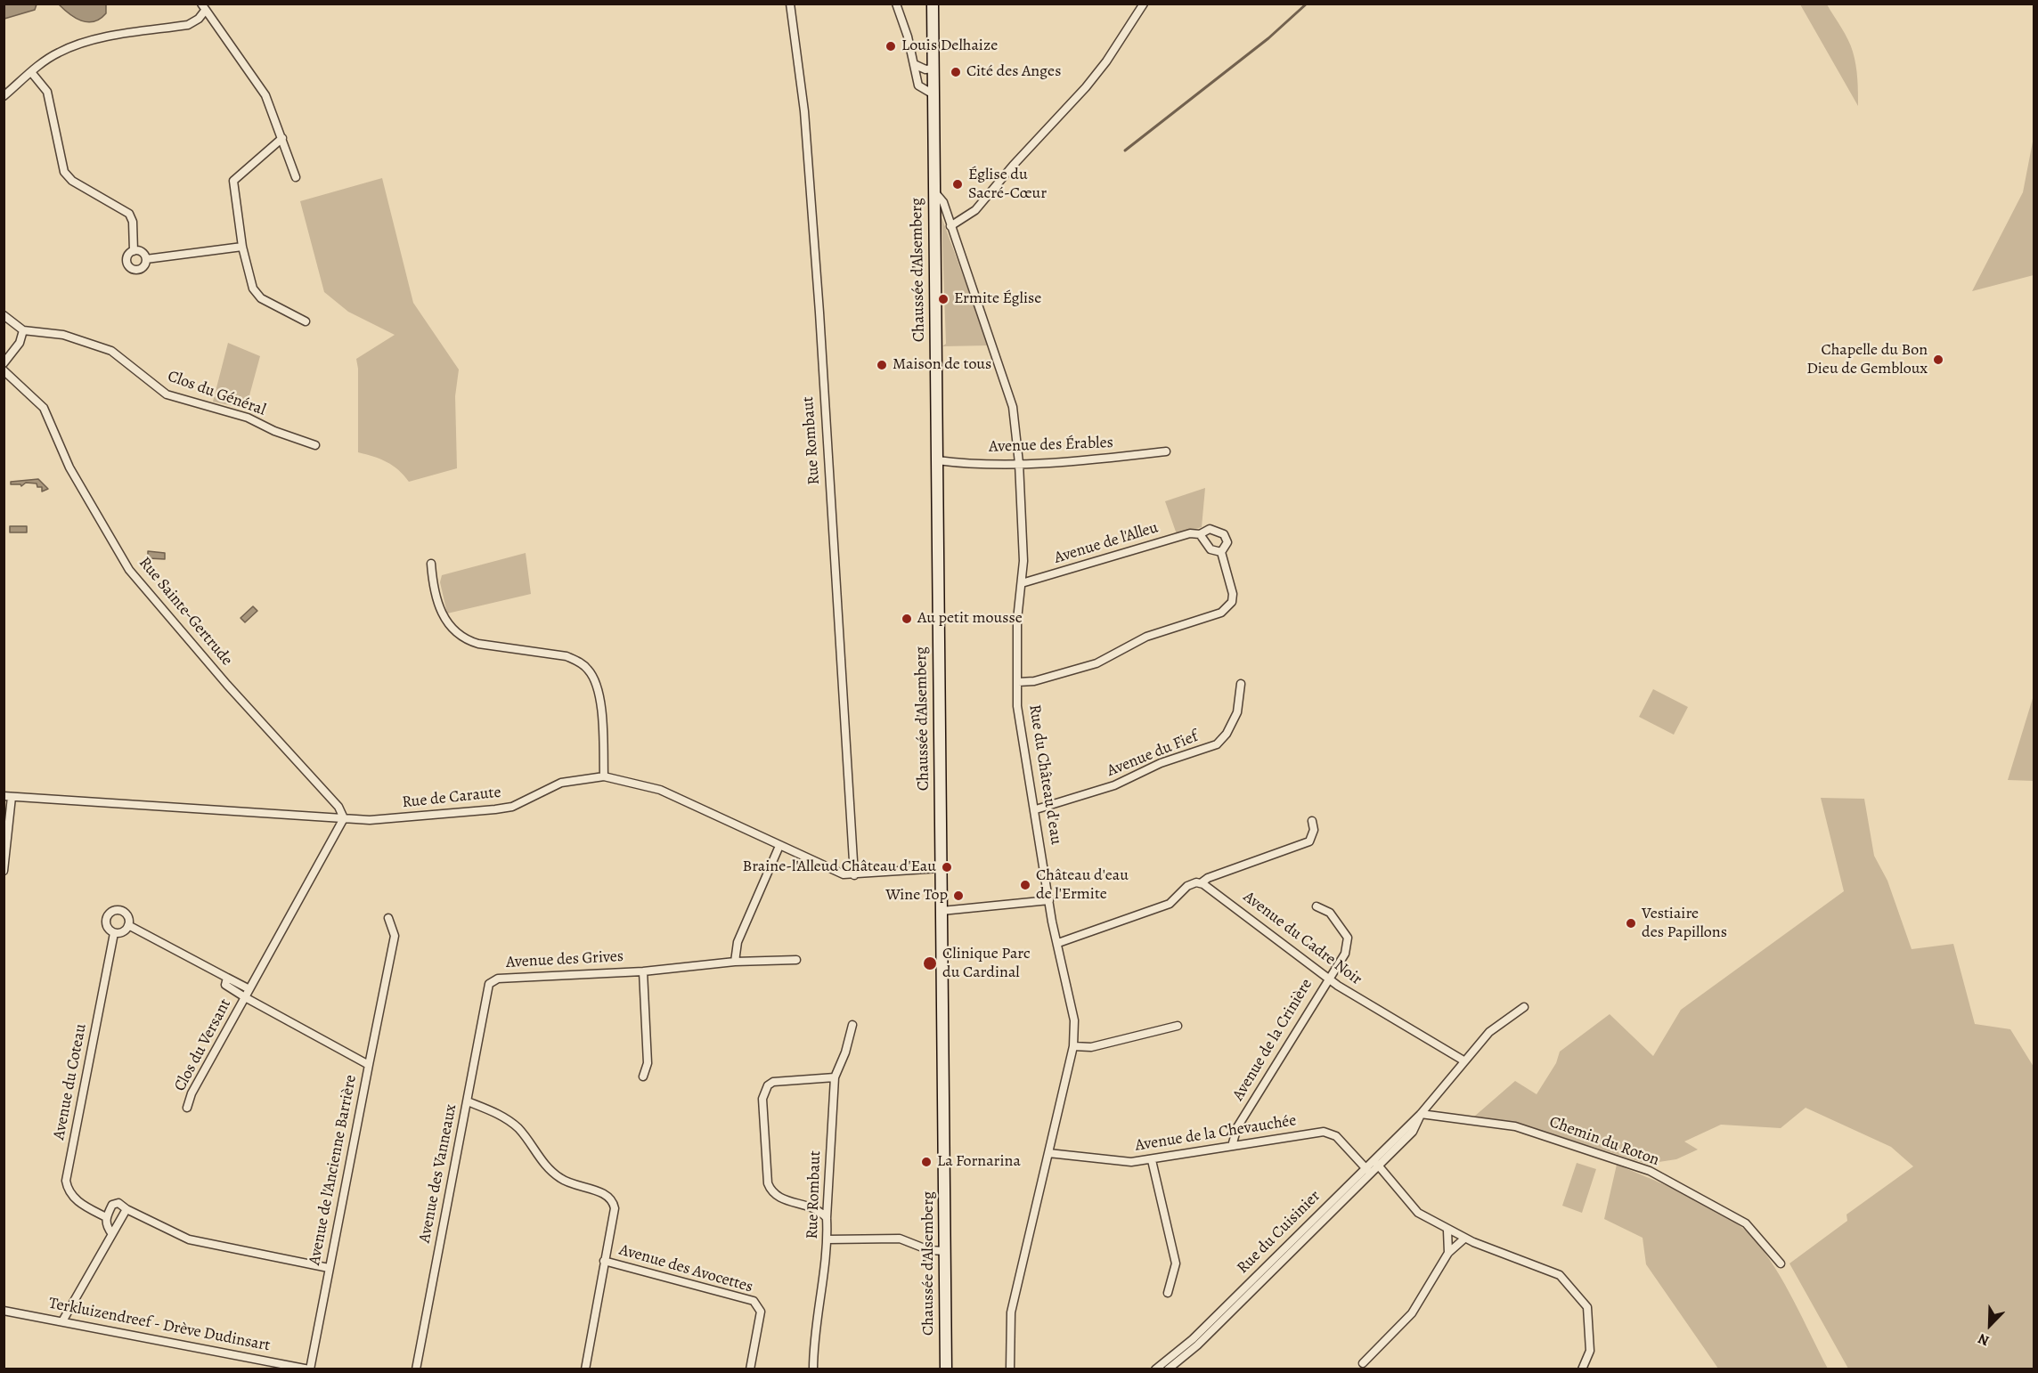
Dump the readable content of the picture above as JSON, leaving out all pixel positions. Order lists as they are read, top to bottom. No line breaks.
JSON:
{"streets":{"main road":["Chaussée d'Alsemberg"],"street":["Clos du Général","Rue Rombaut","Avenue des Érables","Avenue de l'Alleu","Rue Sainte-Gertrude","Avenue du Fief","Rue du Château d'eau","Rue de Caraute","Avenue du Cadre Noir","Avenue des Grives","Avenue de la Crinière","Clos du Versant","Avenue du Coteau","Avenue de la Chevauchée","Chemin du Roton","Avenue de l'Ancienne Barrière","Avenue des Vanneaux","Rue du Cuisinier","Avenue des Avocettes","Terkluizendreef - Drève Dudinsart"]},"crossings":[["Chaussée d'Alsemberg","Avenue des Érables"],["Chaussée d'Alsemberg","Rue du Château d'eau"],["Chaussée d'Alsemberg","Rue de Caraute"],["Rue Rombaut","Rue de Caraute"],["Avenue des Érables","Rue du Château d'eau"],["Avenue de l'Alleu","Rue du Château d'eau"],["Rue Sainte-Gertrude","Rue de Caraute"],["Avenue du Fief","Rue du Château d'eau"],["Rue du Château d'eau","Avenue de la Chevauchée"],["Avenue du Cadre Noir","Avenue de la Crinière"],["Avenue du Cadre Noir","Rue du Cuisinier"],["Avenue des Grives","Avenue des Vanneaux"],["Avenue de la Crinière","Avenue de la Chevauchée"],["Clos du Versant","Avenue du Coteau"],["Clos du Versant","Avenue de l'Ancienne Barrière"],["Avenue du Coteau","Avenue de l'Ancienne Barrière"],["Avenue de la Chevauchée","Rue du Cuisinier"],["Chemin du Roton","Rue du Cuisinier"],["Avenue de l'Ancienne Barrière","Terkluizendreef - Drève Dudinsart"]],"places":["Louis Delhaize","Cité des Anges","Église du Sacré-Cœur","Ermite Église","Chapelle du Bon Dieu de Gembloux","Maison de tous","Au petit mousse","Braine-l'Alleud Château d'Eau","Château d'eau de l'Ermite","Wine Top","Vestiaire des Papillons","Clinique Parc du Cardinal","La Fornarina"],"north":"bottom left"}
